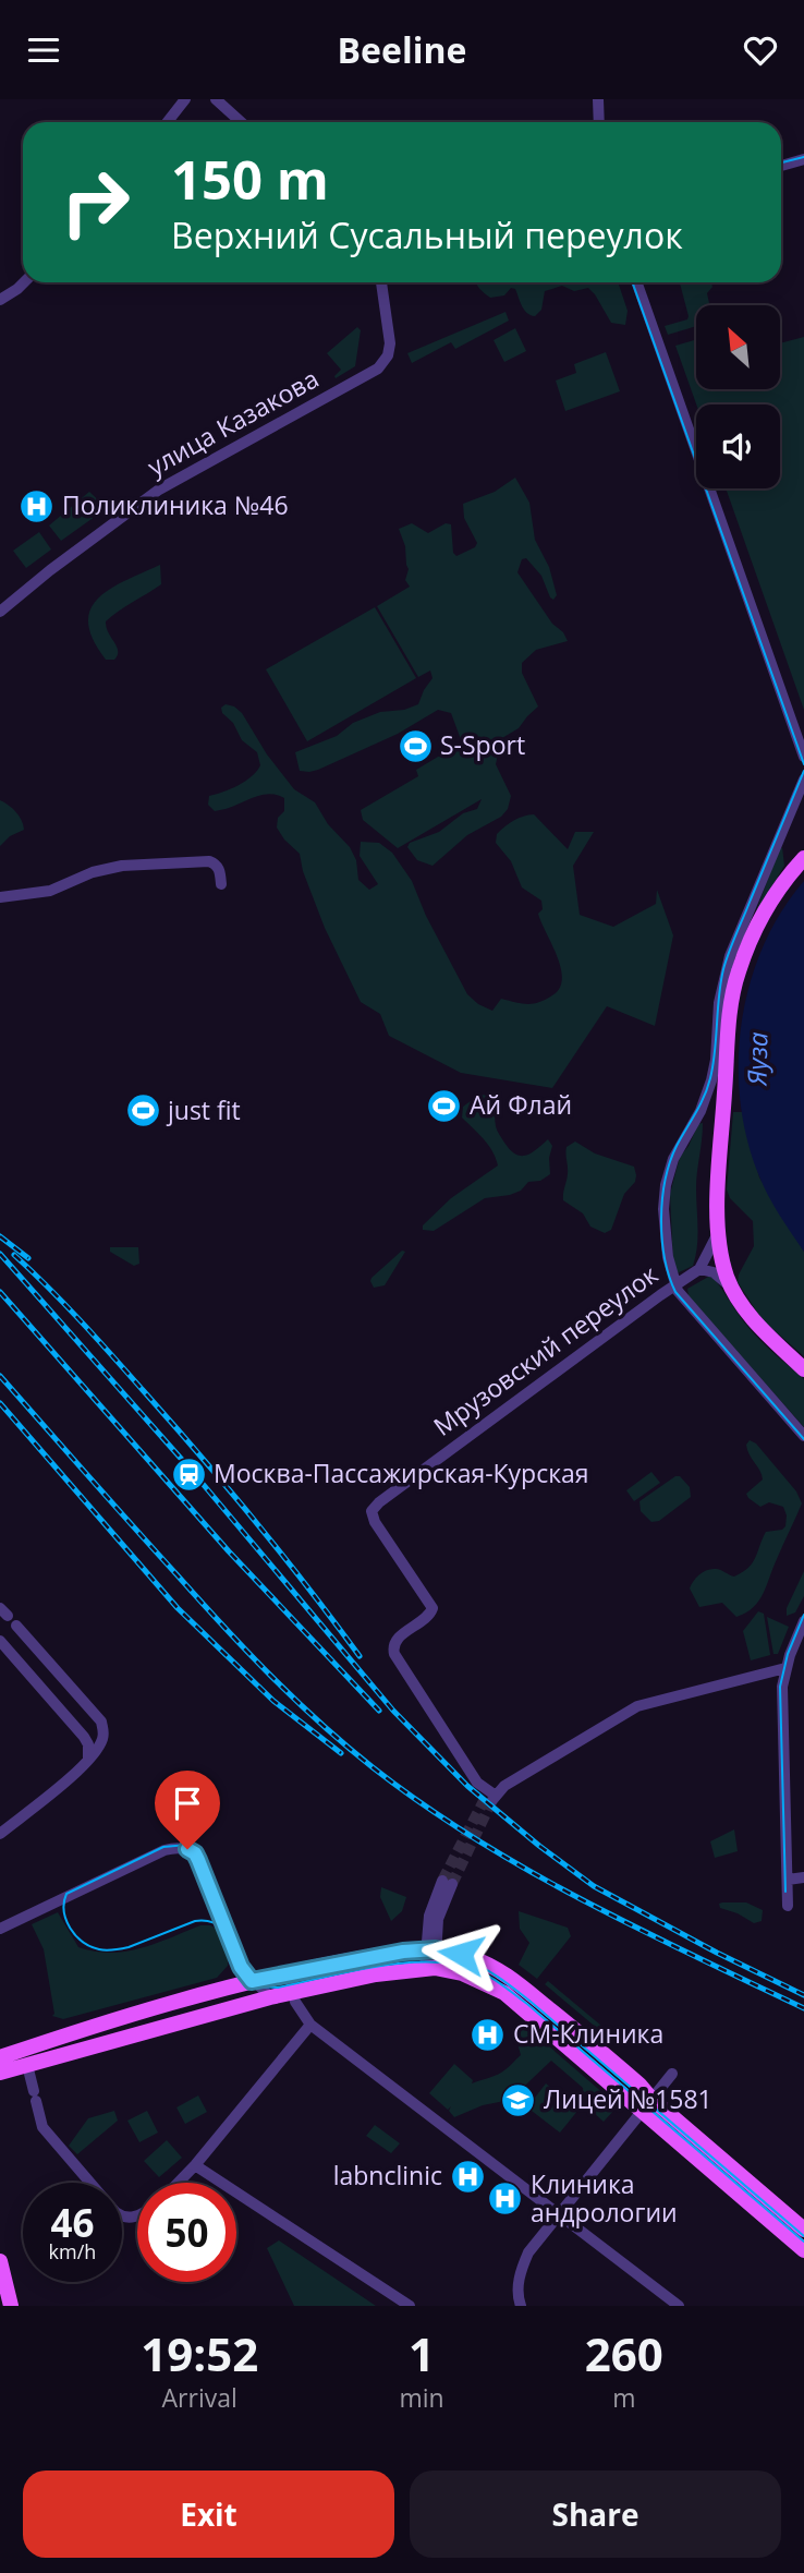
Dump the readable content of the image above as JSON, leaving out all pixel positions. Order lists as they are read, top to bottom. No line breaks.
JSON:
{"streets":{"street":["улица Казакова","Мрузовский переулок"]},"water":["Яуза"],"places":{"hospital":["Поликлиника №46","СМ-Клиника","labnclinic","Клиника андрологии"],"sports":["S-Sport","Ай Флай","just fit"],"station":["Москва-Пассажирская-Курская"],"school or university":["Лицей №1581"]},"north":"top left","page":{"header":"Beeline","turn":["150 m","Верхний Сусальный переулок"],"speed":"46 km/h","limit":"50","eta":["19:52","Arrival","1","min","260","m"],"buttons":["Exit","Share"]}}
